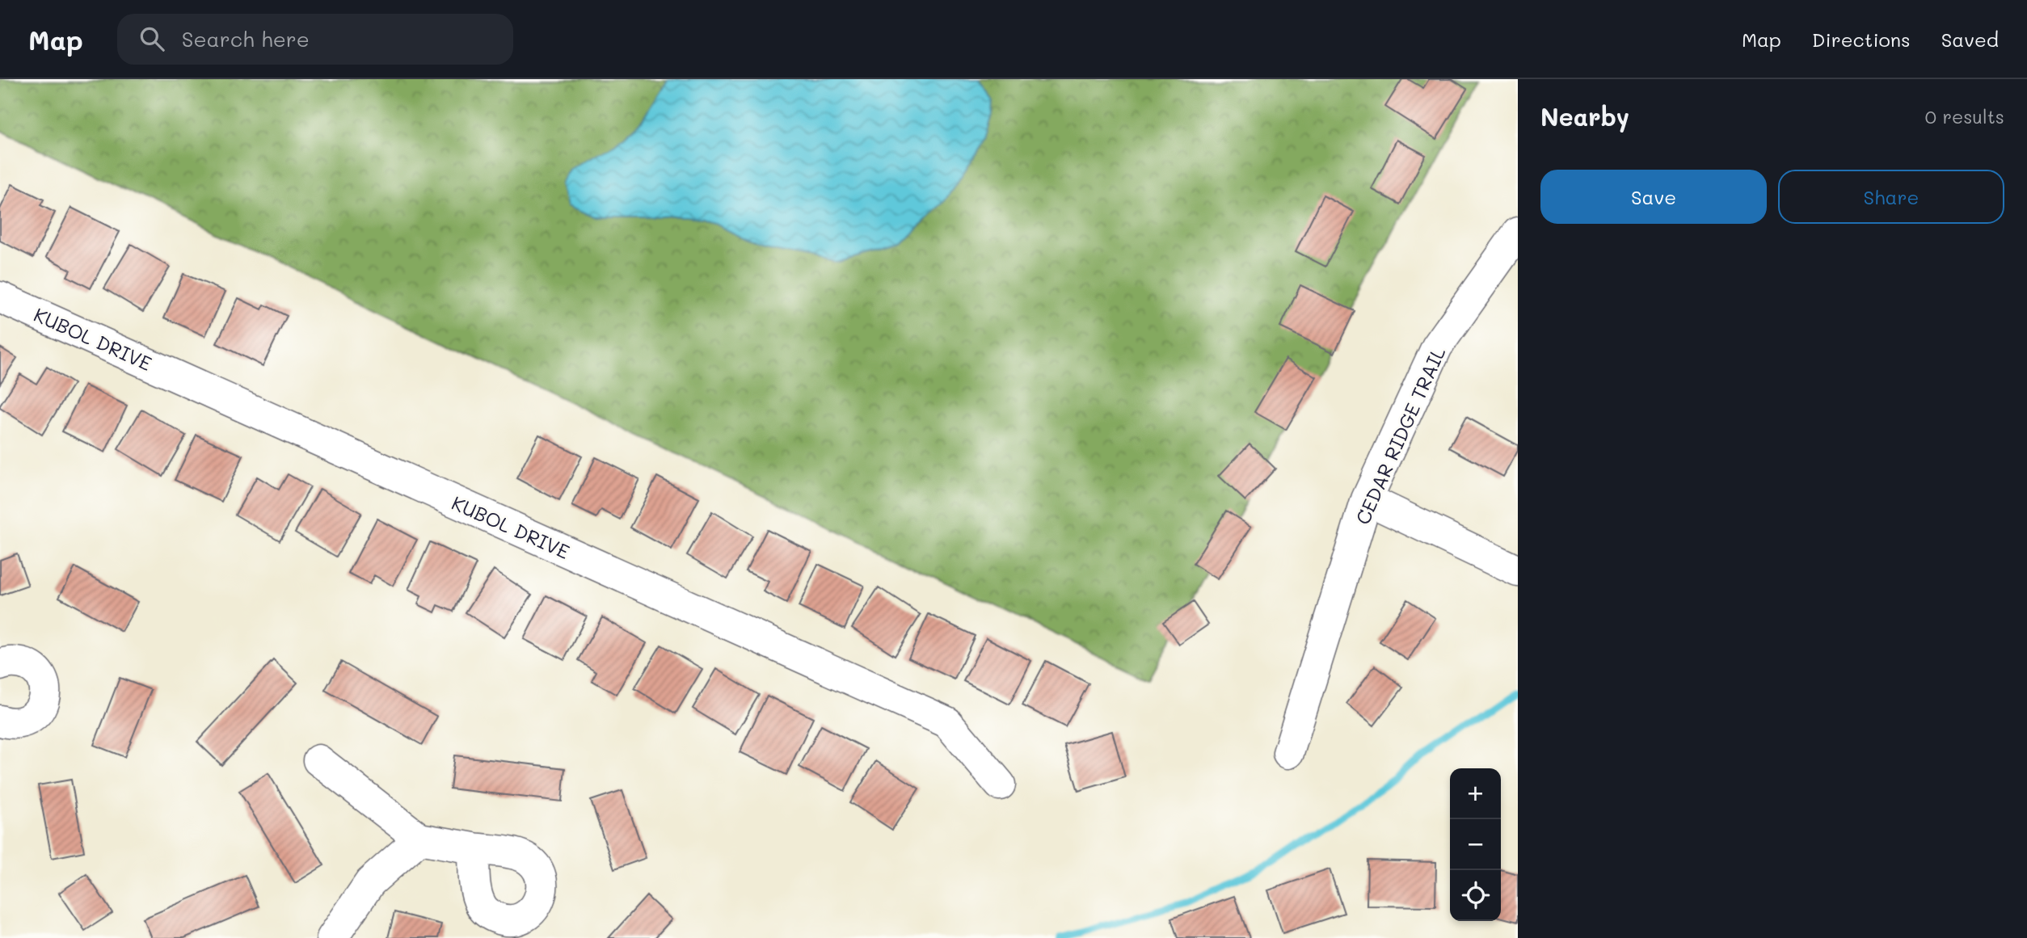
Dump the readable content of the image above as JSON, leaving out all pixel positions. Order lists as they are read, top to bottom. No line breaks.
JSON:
{"streets":{"street":["KUBOL DRIVE","CEDAR RIDGE TRAIL"]},"page":{"header":"Map","search":"Search here","nav":["Map","Directions","Saved"],"heading":["Nearby","0 results"],"buttons":["Save","Share"],"map_buttons":["+","−"]}}
